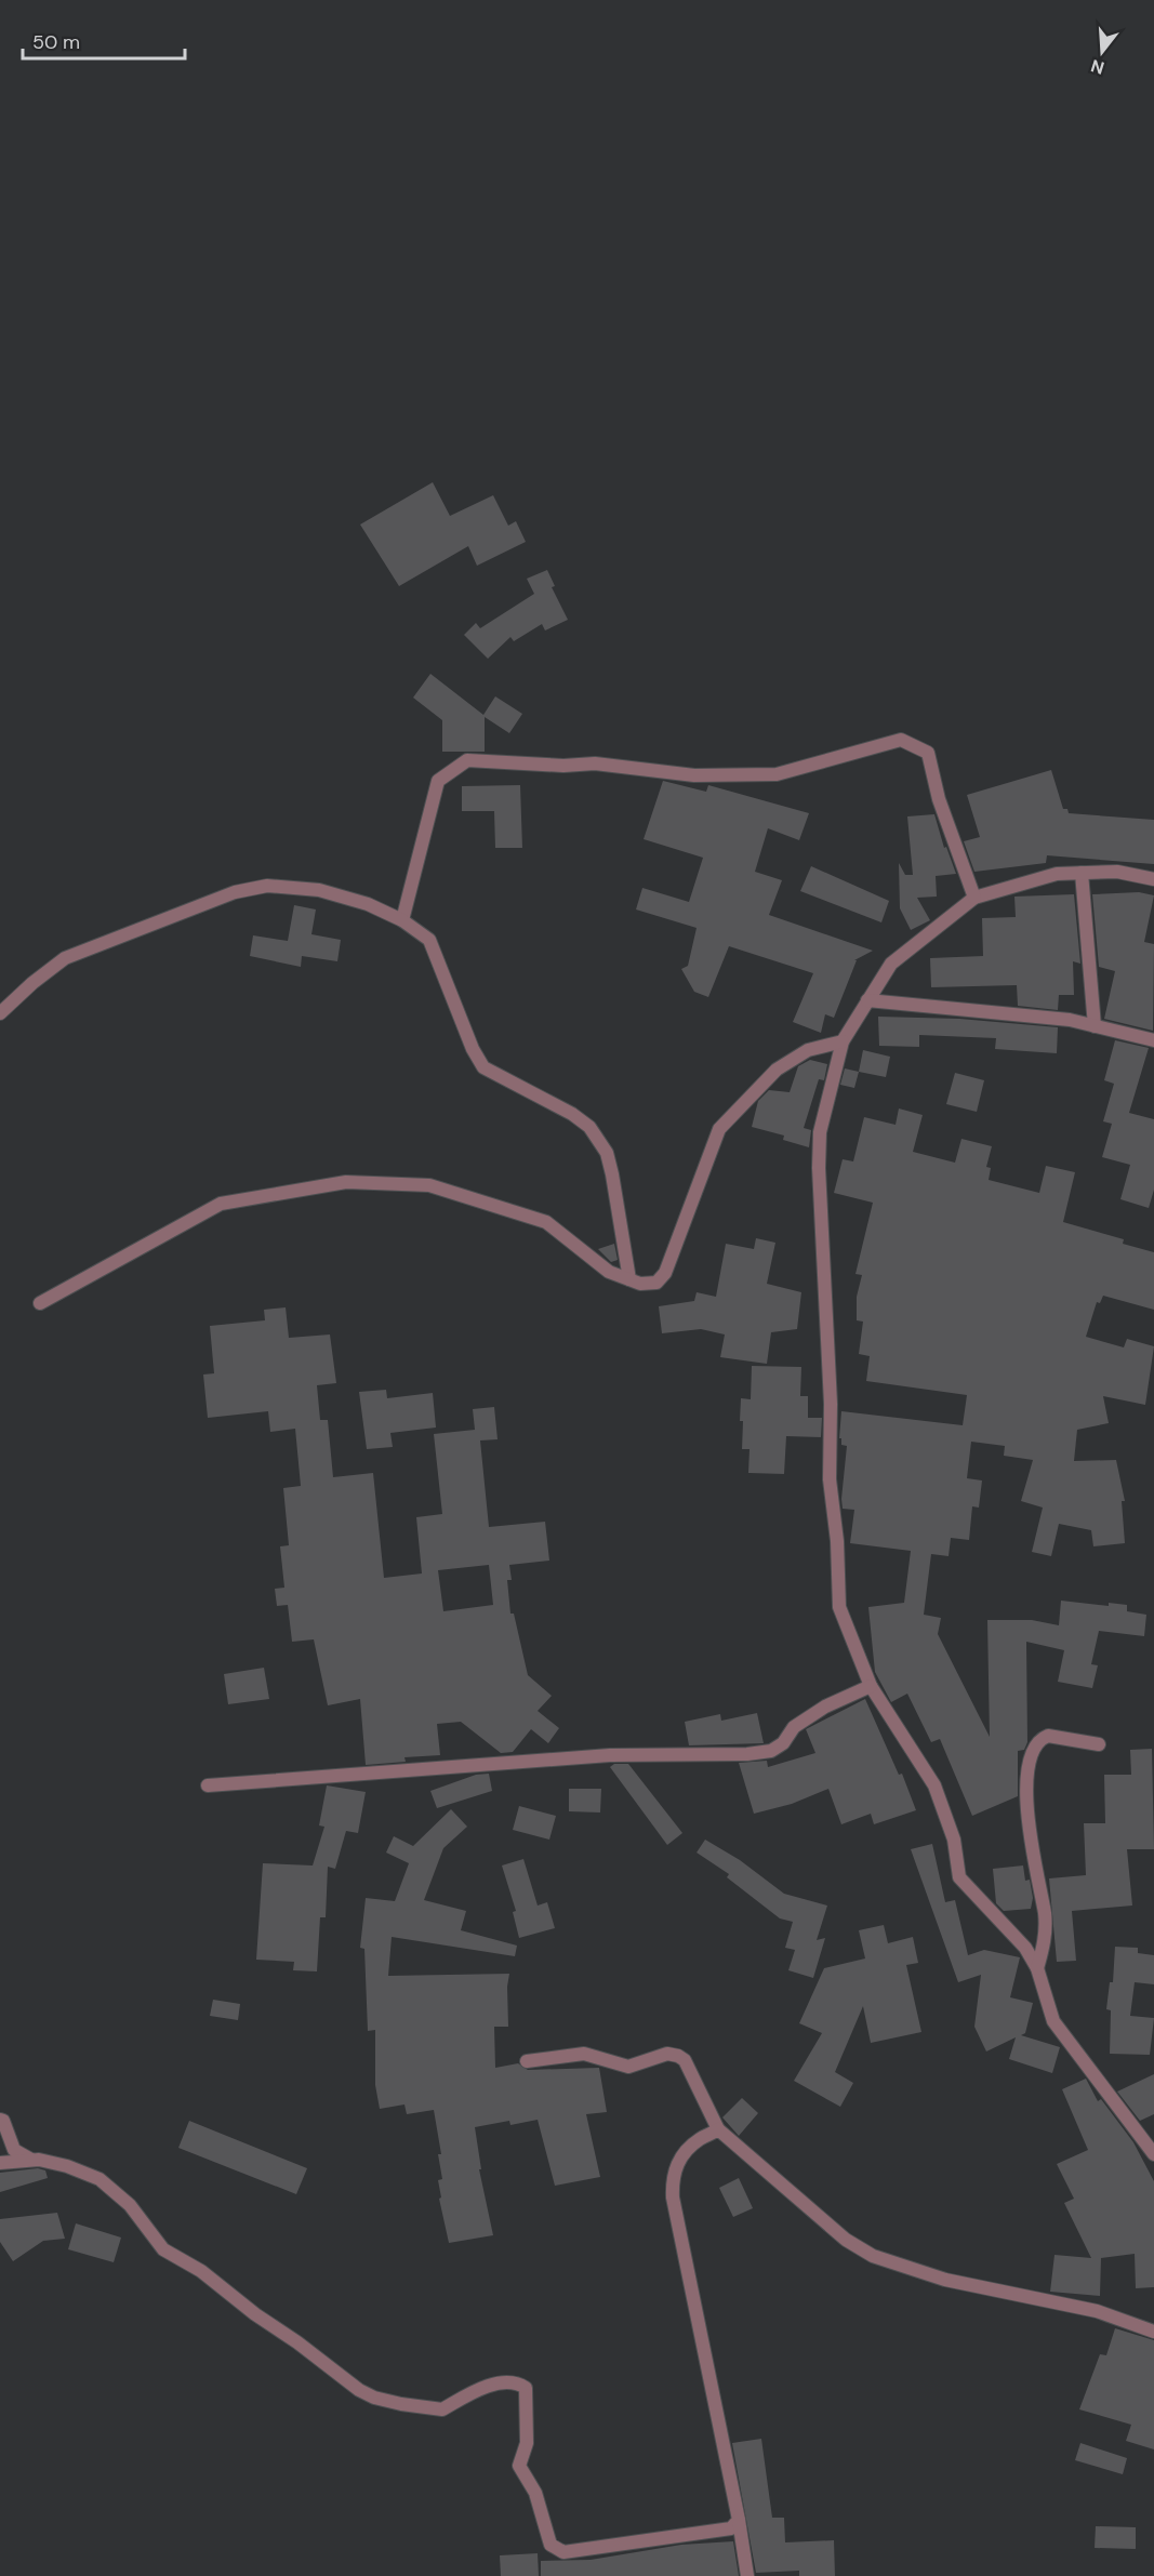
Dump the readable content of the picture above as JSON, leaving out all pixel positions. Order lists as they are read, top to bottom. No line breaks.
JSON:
{"scale_bar":"50 m","north":"bottom"}
